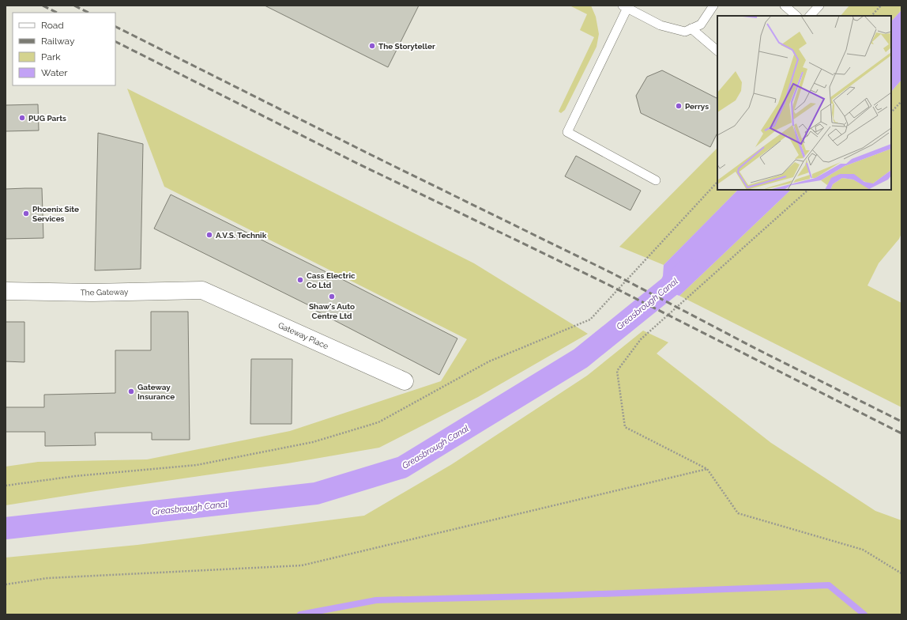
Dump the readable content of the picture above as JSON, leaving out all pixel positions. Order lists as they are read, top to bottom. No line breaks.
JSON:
{"streets":{"street":["The Gateway","Gateway Place"]},"crossings":[["The Gateway","Gateway Place"]],"water":["Greasbrough Canal"],"places":["The Storyteller","Perrys","PUG Parts","Phoenix Site Services","A.V.S. Technik","Cass Electric Co Ltd","Shaw's Auto Centre Ltd","Gateway Insurance"],"legend":["Road","Railway","Park","Water"]}
